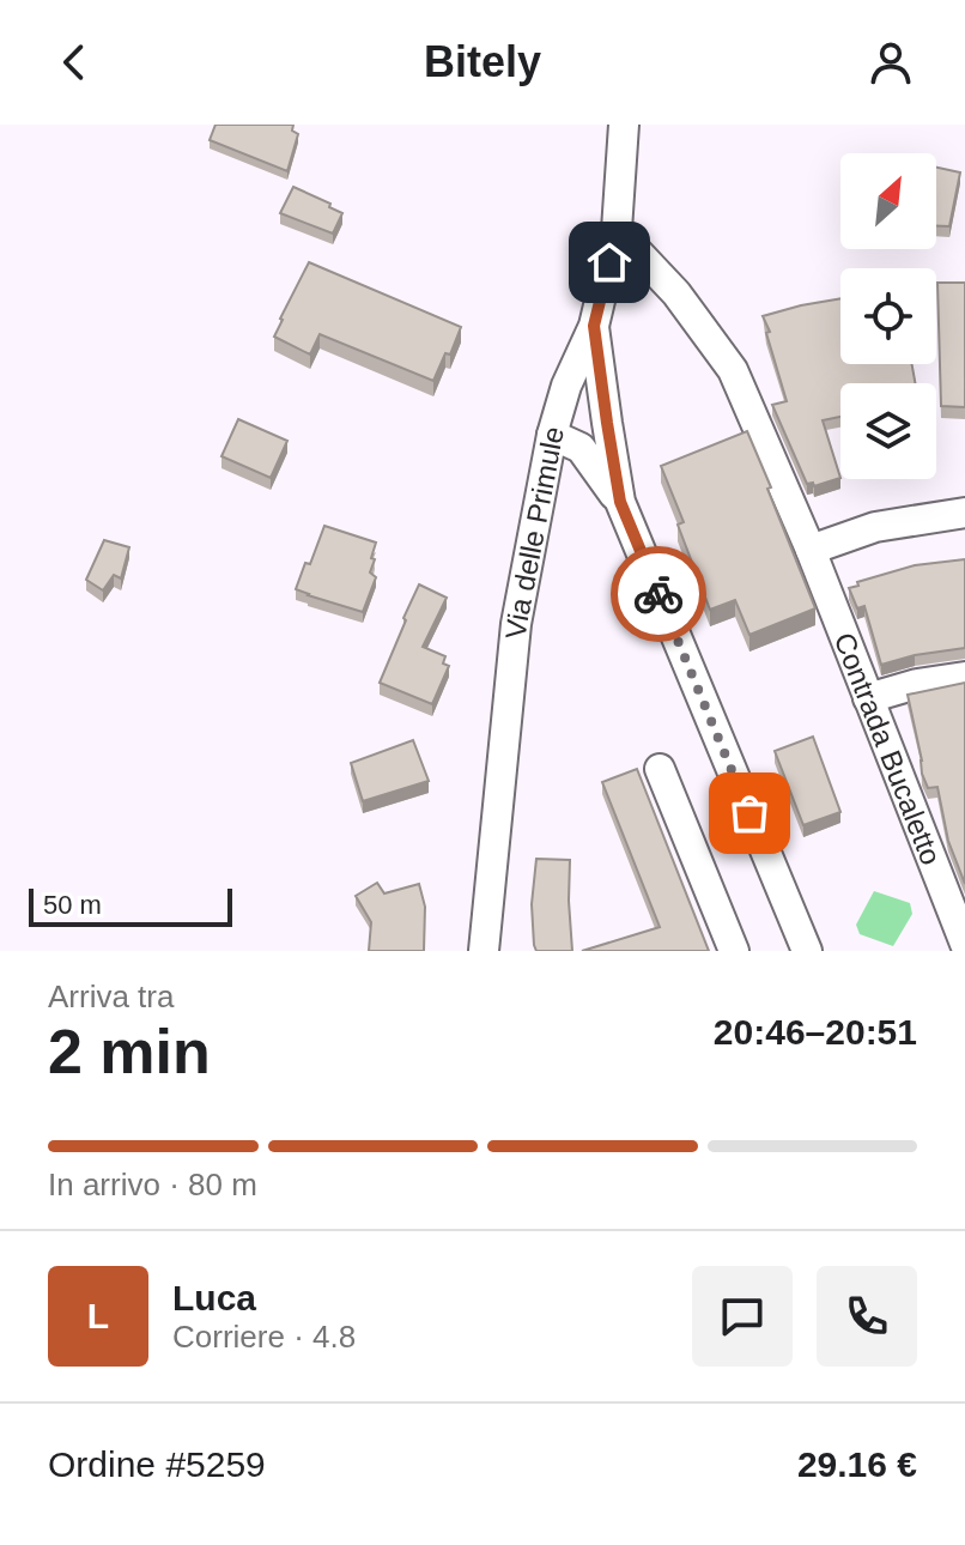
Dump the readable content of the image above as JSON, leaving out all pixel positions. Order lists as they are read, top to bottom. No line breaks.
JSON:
{"streets":{"street":["Via delle Primule","Contrada Bucaletto"]},"crossings":[["Via delle Primule","Contrada Bucaletto"]],"scale_bar":"50 m","north":"top right","page":{"header":"Bitely","scale":"50 m","heading":["2 min","Arriva tra","20:46–20:51"],"panel":["Luca","Corriere · 4.8","Ordine #5259","29.16 €"],"bar":"In arrivo · 80 m","round":"L"}}
